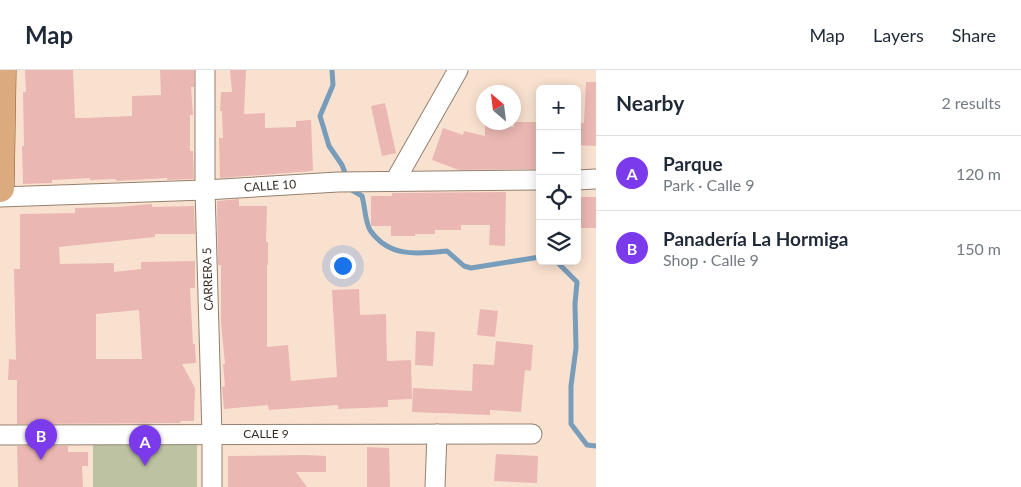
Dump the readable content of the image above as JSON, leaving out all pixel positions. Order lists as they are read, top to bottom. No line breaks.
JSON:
{"streets":{"street":["CALLE 10","CARRERA 5","CALLE 9"]},"crossings":[["CALLE 10","CARRERA 5"],["CARRERA 5","CALLE 9"]],"north":"top left","page":{"header":"Map","nav":["Map","Layers","Share"],"heading":["Nearby","2 results"],"map_buttons":["+","−"],"list":[{"mark":"A","name":"Parque","note":"Park · Calle 9","value":"120 m"},{"mark":"B","name":"Panadería La Hormiga","note":"Shop · Calle 9","value":"150 m"}],"pins":["B","A"]}}
